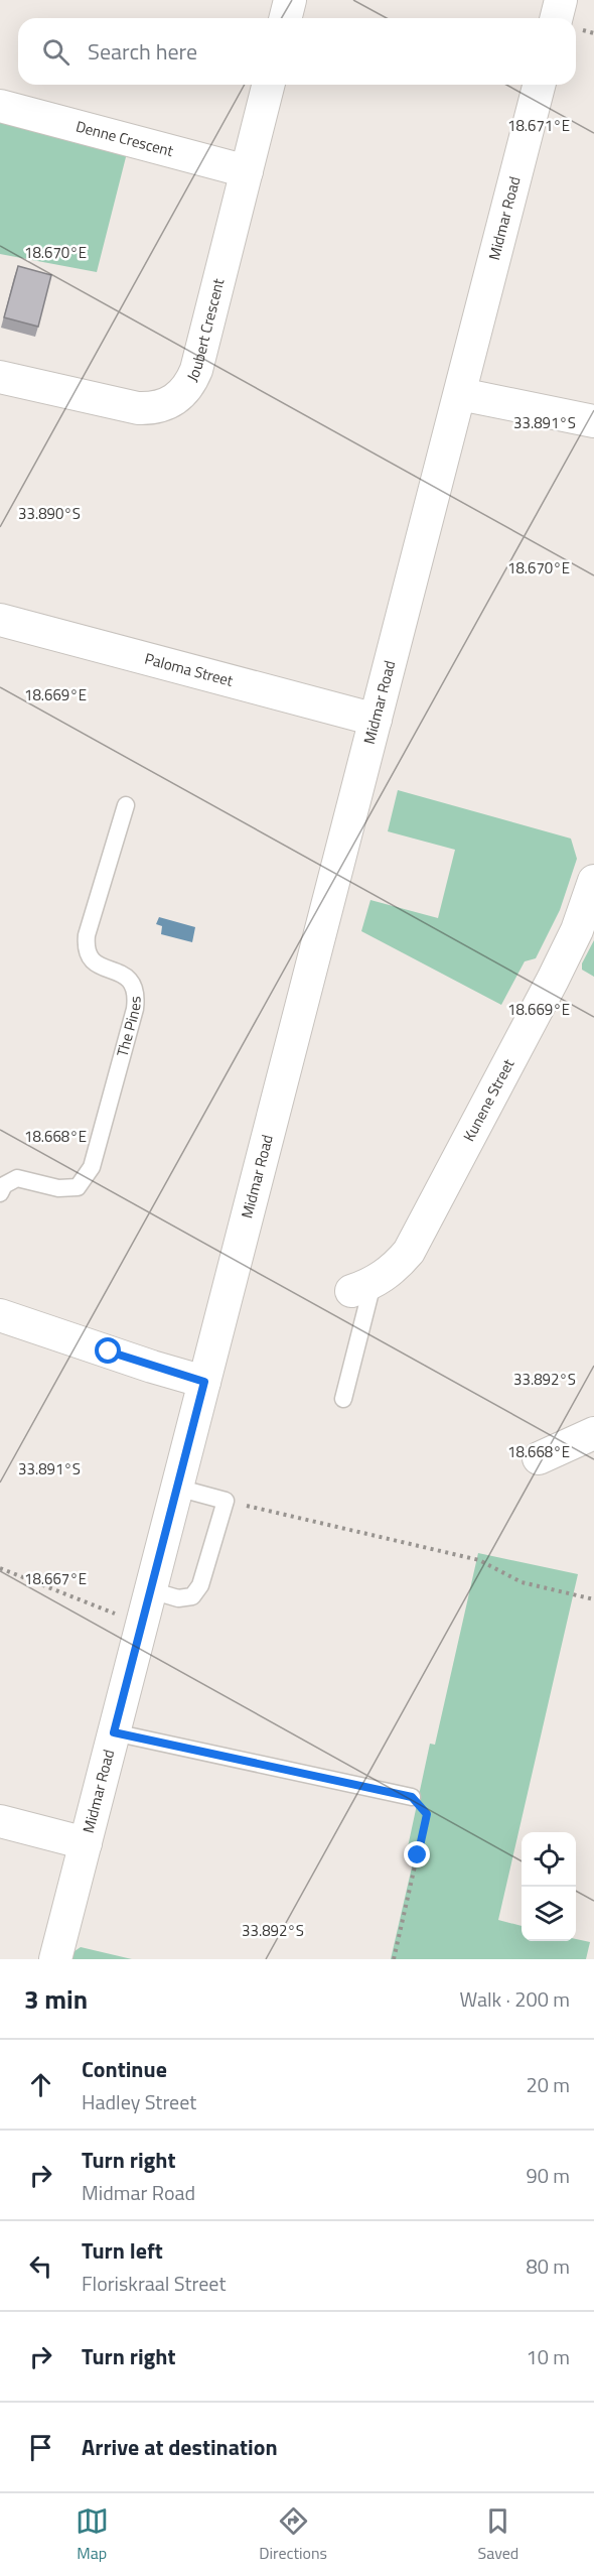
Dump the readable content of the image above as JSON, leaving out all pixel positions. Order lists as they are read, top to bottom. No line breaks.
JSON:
{"streets":{"street":["Denne Crescent","Midmar Road","Joubert Crescent","Paloma Street","Kunene Street"],"lane":["The Pines"]},"crossings":[["Denne Crescent","Joubert Crescent"],["Midmar Road","Paloma Street"]],"page":{"search":"Search here","heading":["3 min","Walk · 200 m"],"list":[["Continue","Hadley Street","20 m"],["Turn right","Midmar Road","90 m"],["Turn left","Floriskraal Street","80 m"],["Turn right","10 m"],"Arrive at destination"],"nav":["Map","Directions","Saved"]},"coordinates":["18.671°E","18.670°E","33.891°S","33.890°S","18.669°E","18.668°E","33.892°S","18.667°E"]}
